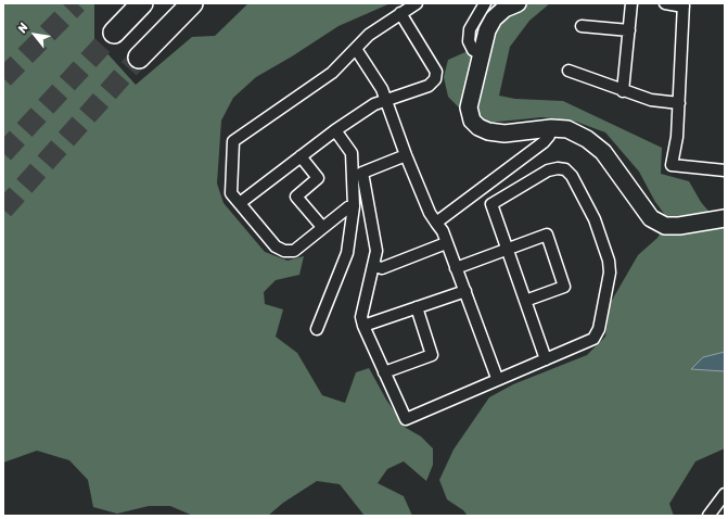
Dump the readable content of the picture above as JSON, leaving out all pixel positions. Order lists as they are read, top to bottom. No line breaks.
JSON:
{"north":"top left"}
